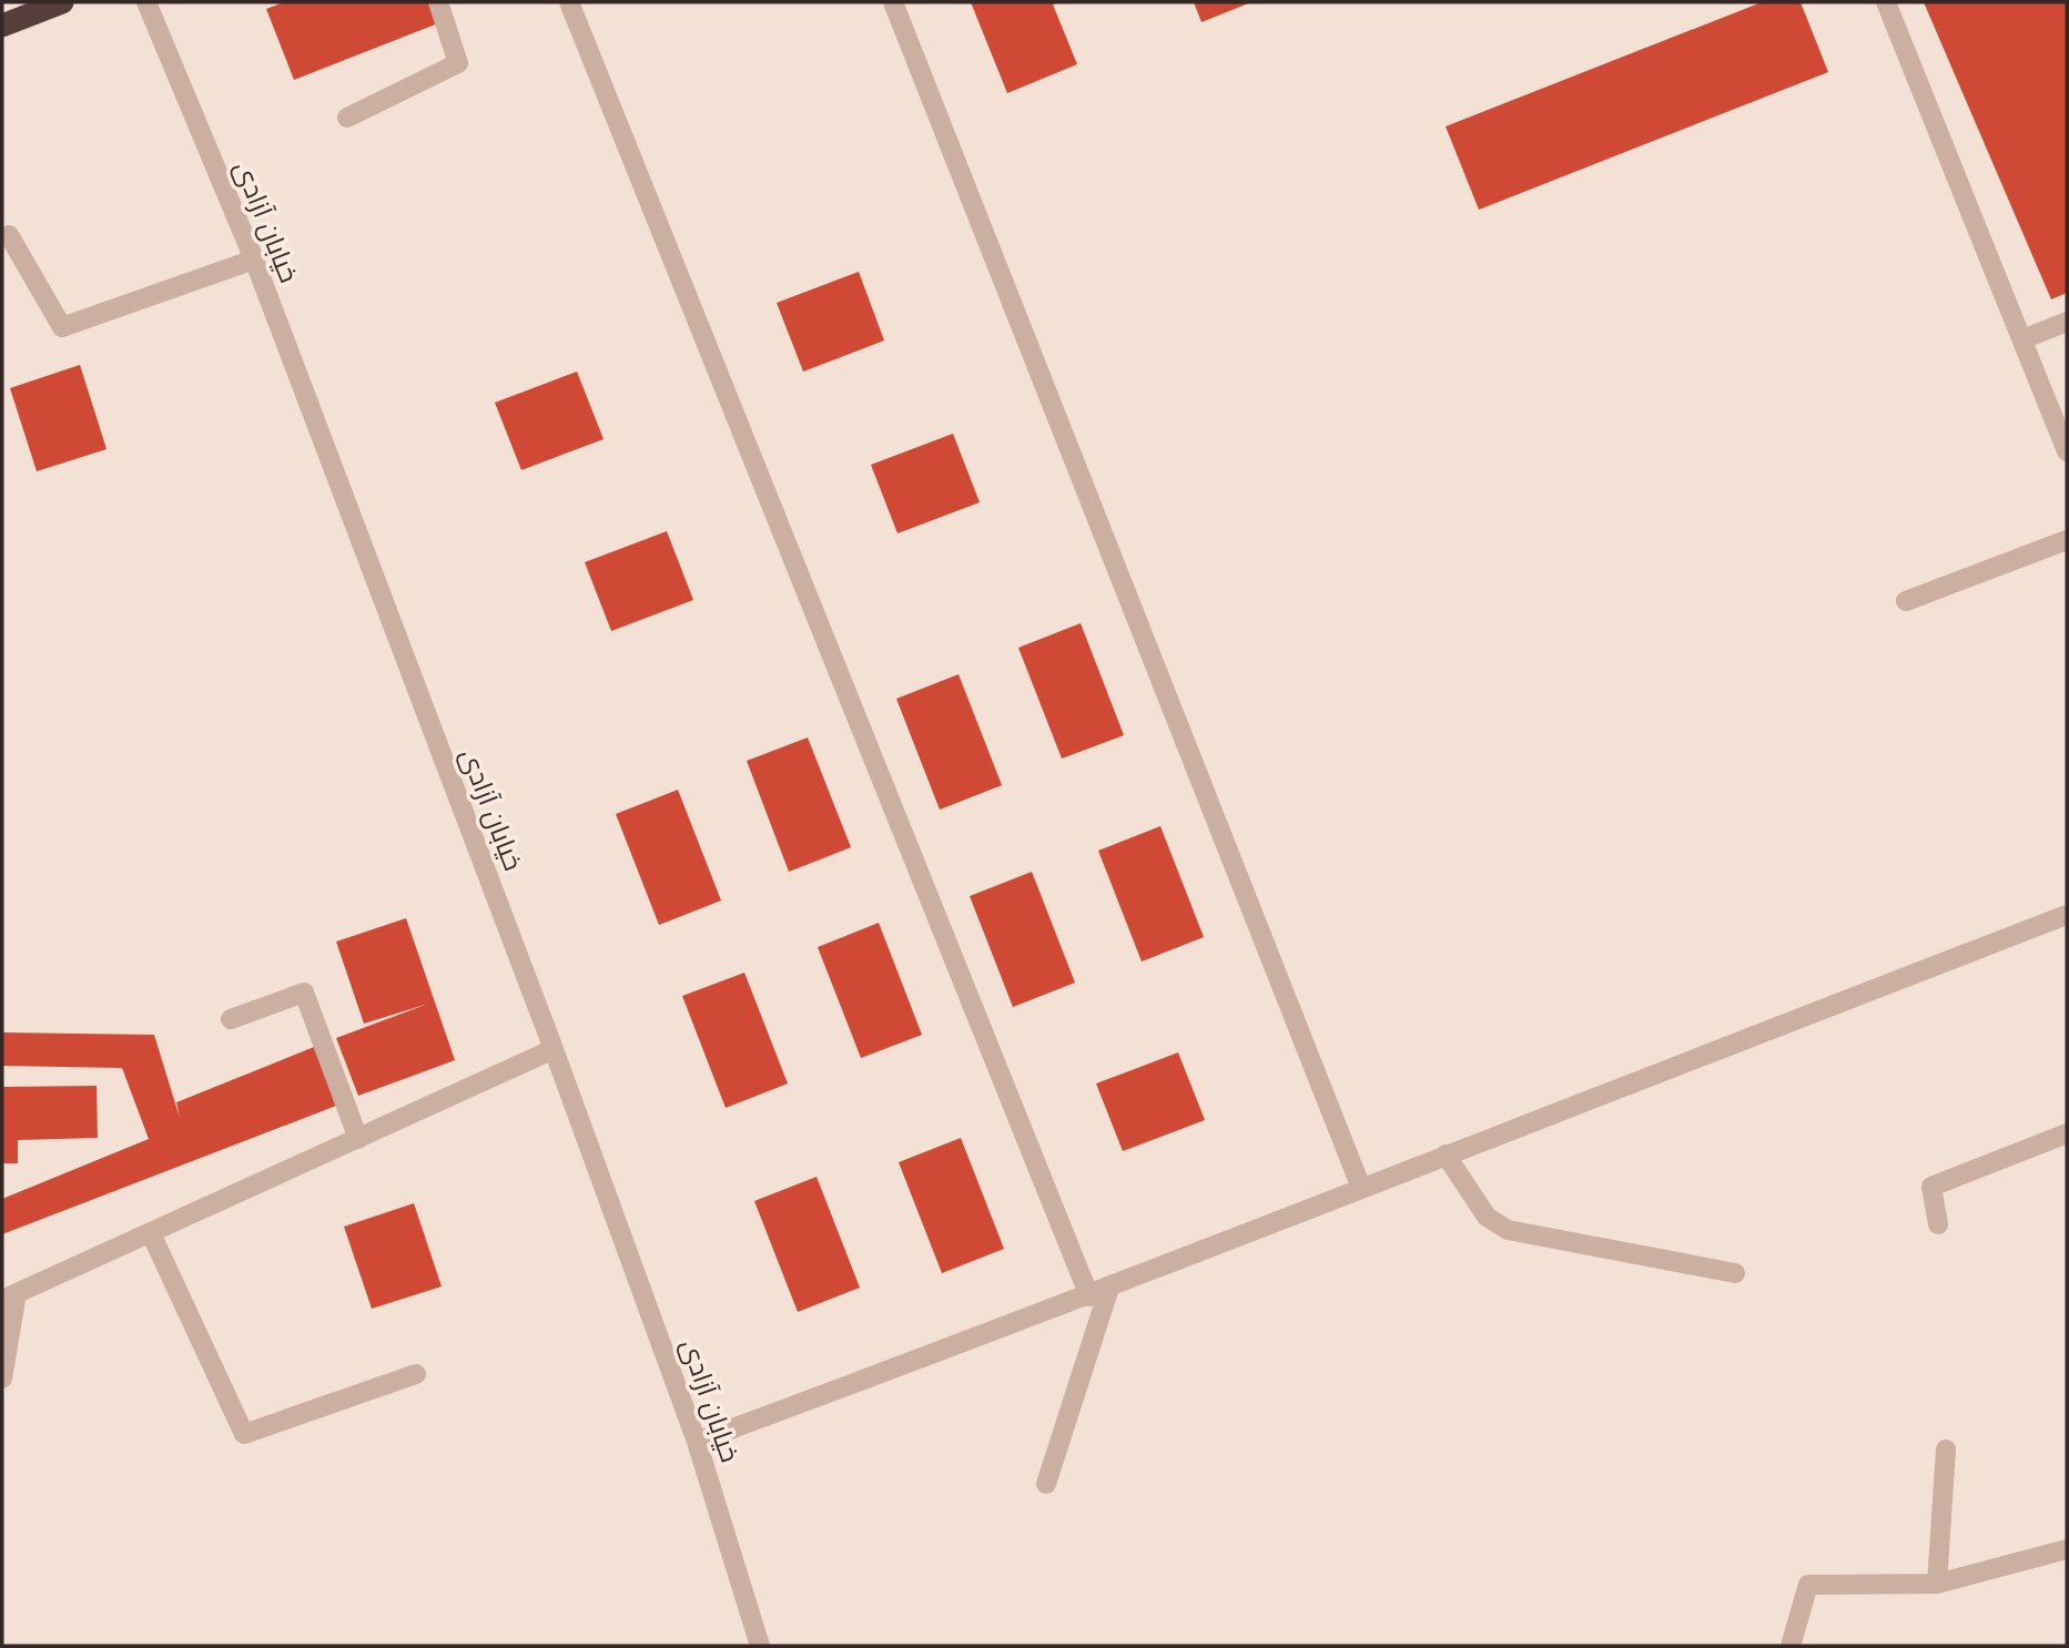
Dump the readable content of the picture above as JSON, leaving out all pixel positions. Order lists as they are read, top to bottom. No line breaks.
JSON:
{"streets":{"street":["خیابان آزادی"]}}
